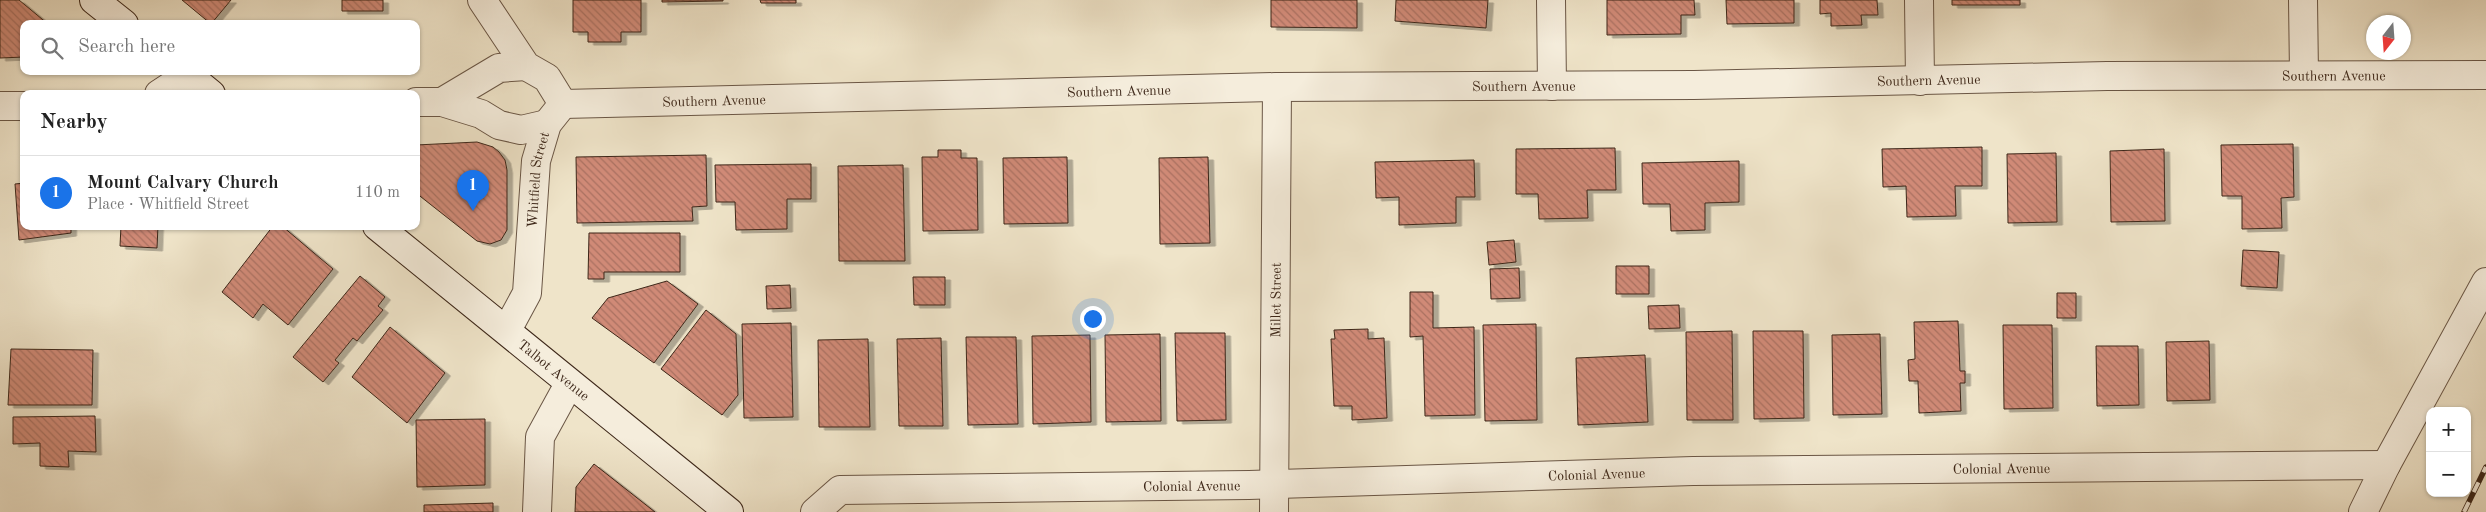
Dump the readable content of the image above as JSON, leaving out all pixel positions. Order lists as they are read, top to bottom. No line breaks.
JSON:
{"streets":{"street":["Southern Avenue","Whitfield Street","Millet Street","Talbot Avenue","Colonial Avenue"]},"crossings":[["Southern Avenue","Whitfield Street"],["Southern Avenue","Millet Street"],["Whitfield Street","Talbot Avenue"],["Millet Street","Colonial Avenue"]],"north":"bottom","page":{"search":"Search here","heading":"Nearby","list":[{"mark":"1","name":"Mount Calvary Church","note":"Place · Whitfield Street","value":"110 m"}],"pins":"1","map_buttons":["+","−"]}}
